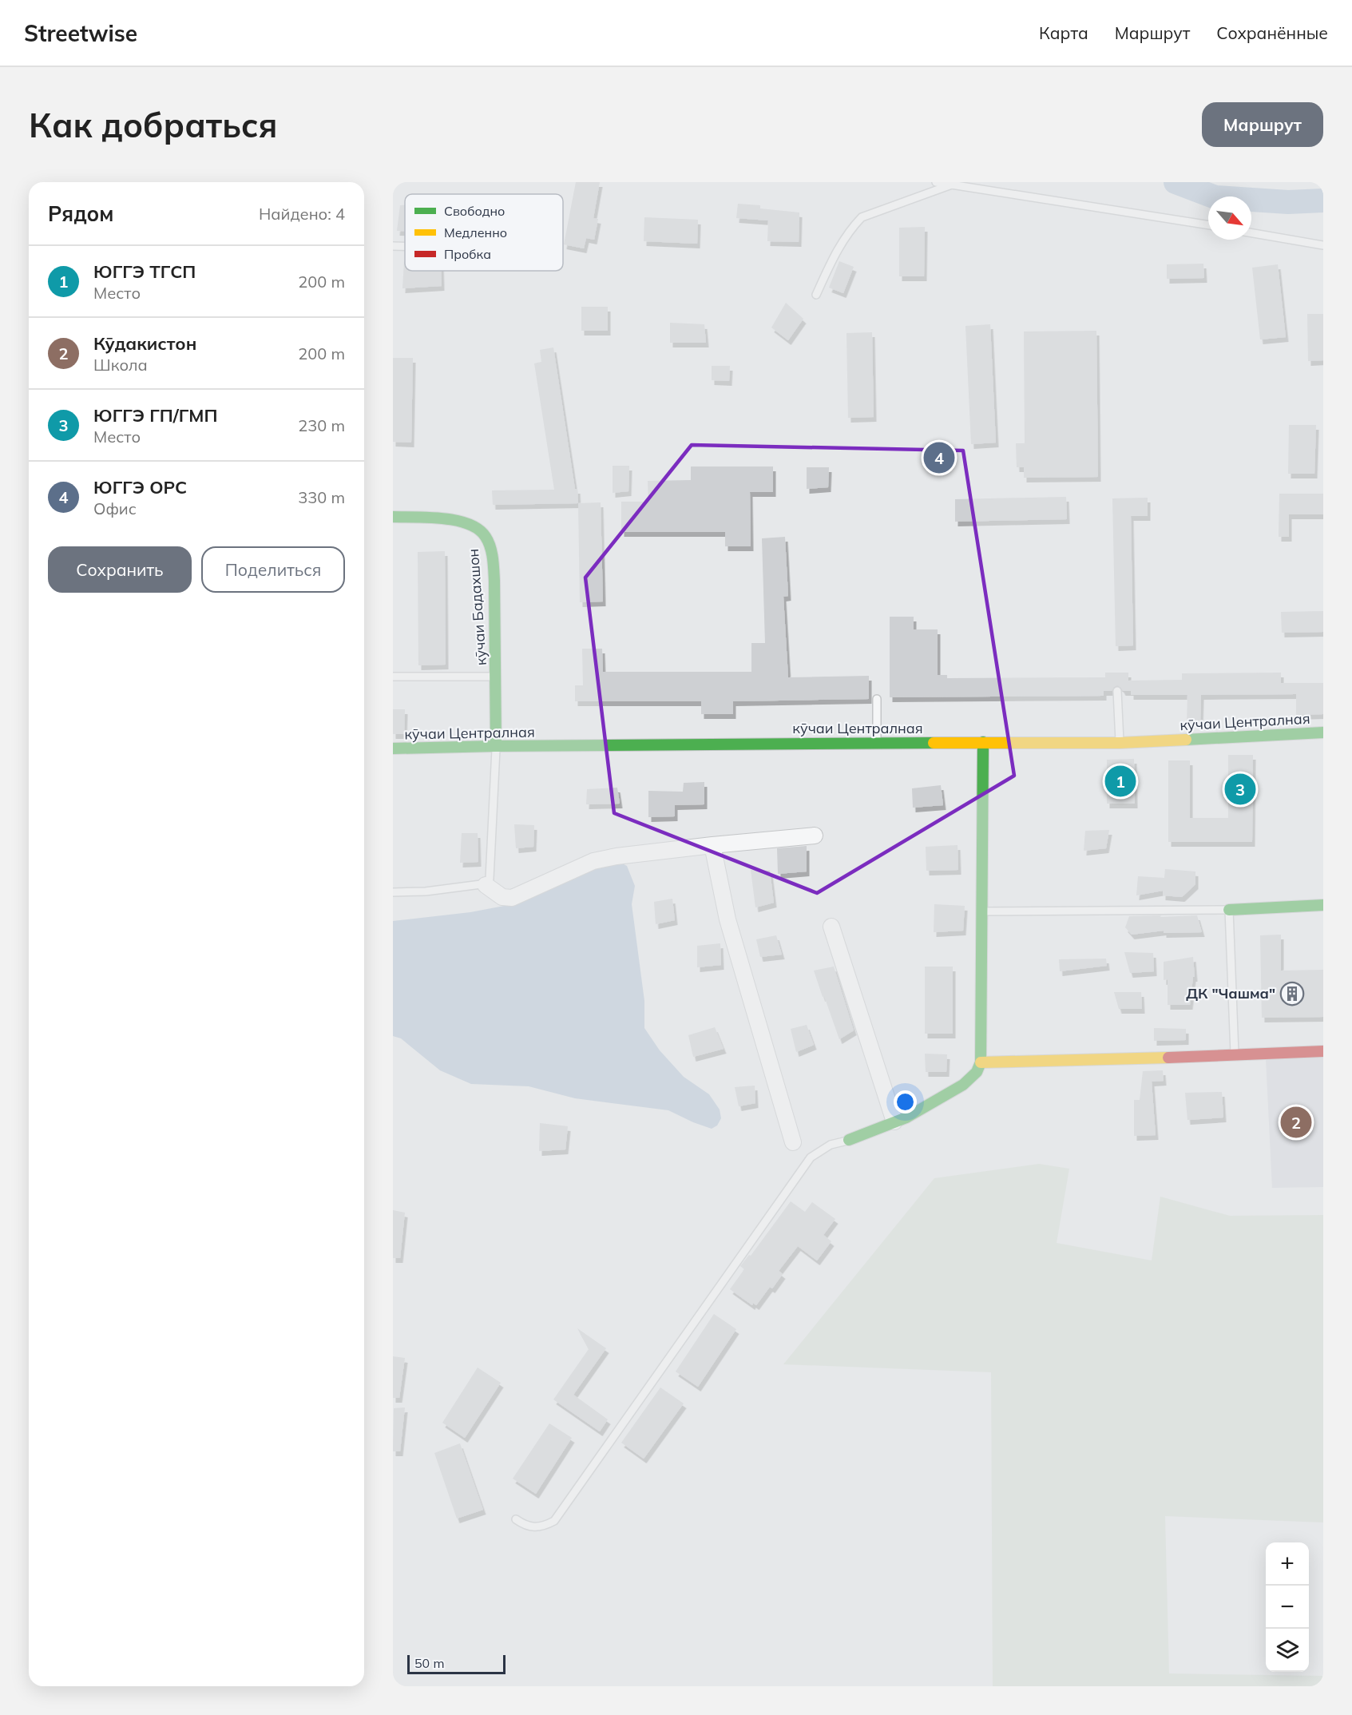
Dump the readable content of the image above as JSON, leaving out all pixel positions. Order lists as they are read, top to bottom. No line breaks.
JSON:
{"streets":{"street":["кӯчаи Бадахшон","кӯчаи Централная"]},"crossings":[["кӯчаи Бадахшон","кӯчаи Централная"]],"places":{"building":["ДК \"Чашма\""]},"legend":["Свободно","Медленно","Пробка"],"scale_bar":"50 m","north":"bottom right","page":{"header":"Streetwise","nav":["Карта","Маршрут","Сохранённые"],"buttons":["Маршрут",["Сохранить","Поделиться"]],"title":"Как добраться","heading":["Рядом","Найдено: 4"],"list":[{"mark":"1","name":"ЮГГЭ ТГСП","note":"Место","value":"200 m"},{"mark":"2","name":"Кӯдакистон","note":"Школа","value":"200 m"},{"mark":"3","name":"ЮГГЭ ГП/ГМП","note":"Место","value":"230 m"},{"mark":"4","name":"ЮГГЭ ОРС","note":"Офис","value":"330 m"}],"pins":["4","1","3","2"],"map_buttons":["+","−"],"scale":"50 m"}}
